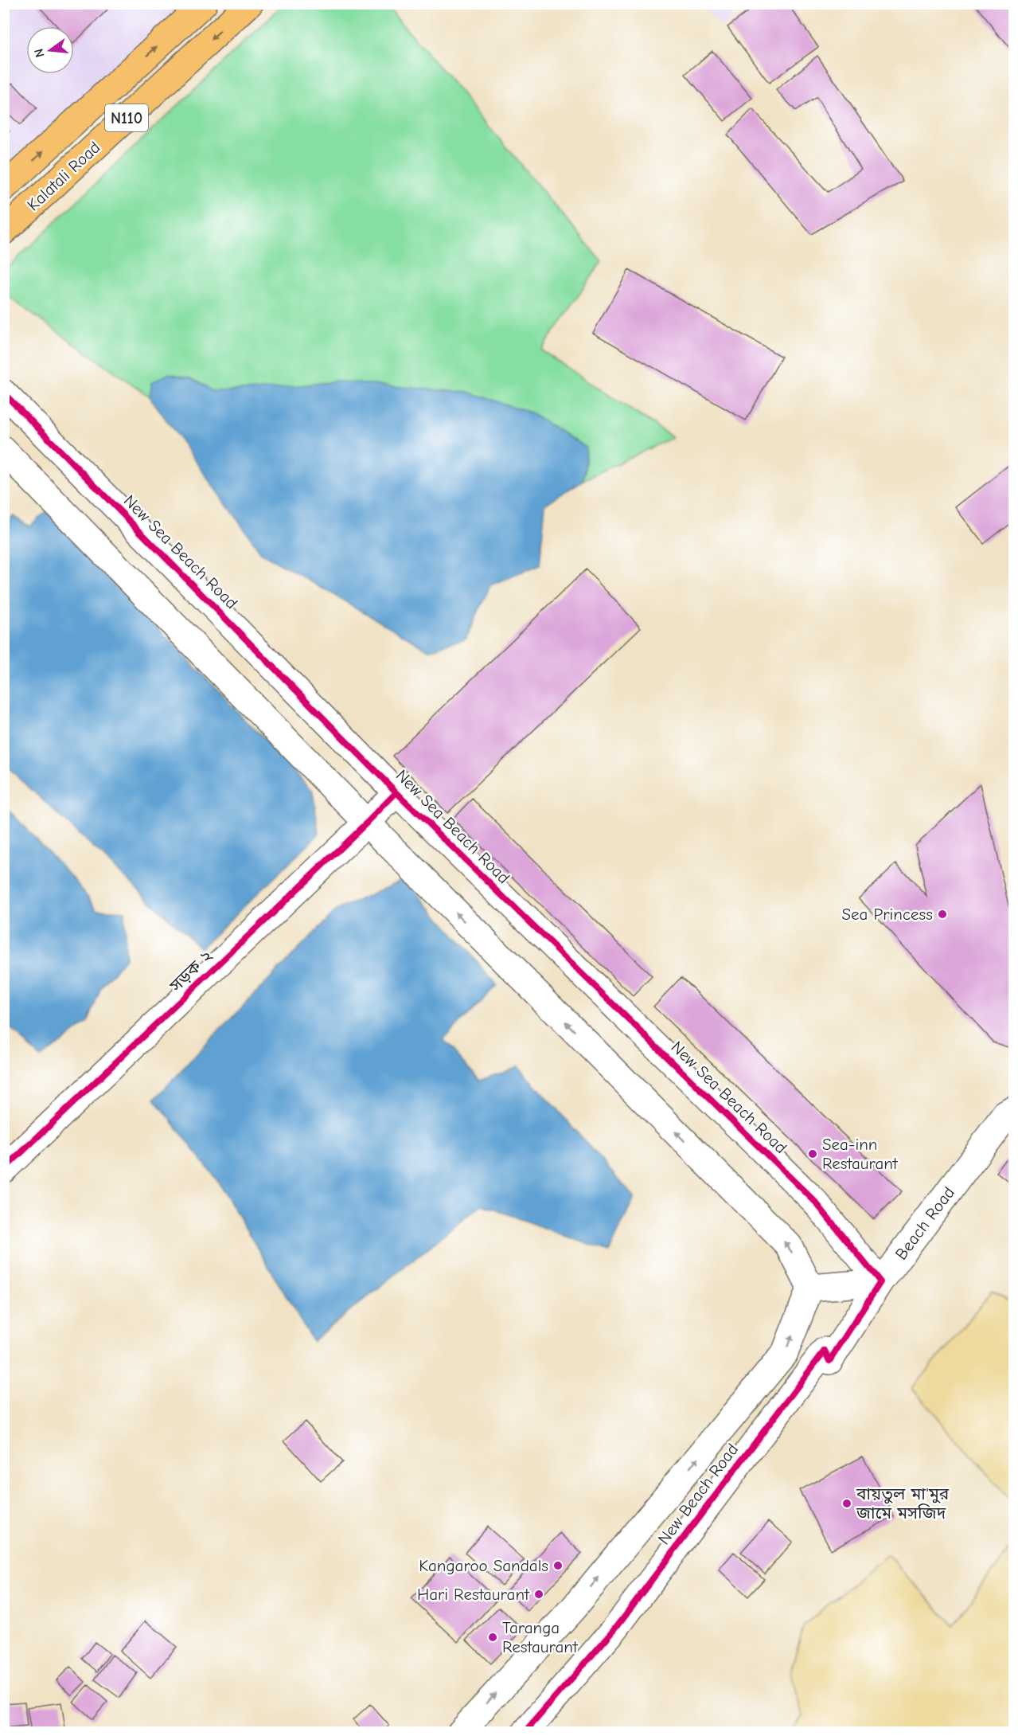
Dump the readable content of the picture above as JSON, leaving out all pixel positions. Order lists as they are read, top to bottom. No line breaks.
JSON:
{"streets":{"highway":["N110","Kalatali Road"],"street":["New Sea Beach Road","সড়ক ২","Beach Road","New Beach Road"]},"crossings":[["New Sea Beach Road","সড়ক ২"],["New Sea Beach Road","Beach Road"],["New Sea Beach Road","New Beach Road"],["Beach Road","New Beach Road"]],"places":["Sea Princess","Sea-inn Restaurant","বায়তুল মা'মুর জামে মসজিদ","Kangaroo Sandals","Hari Restaurant","Taranga Restaurant"],"north":"left"}
